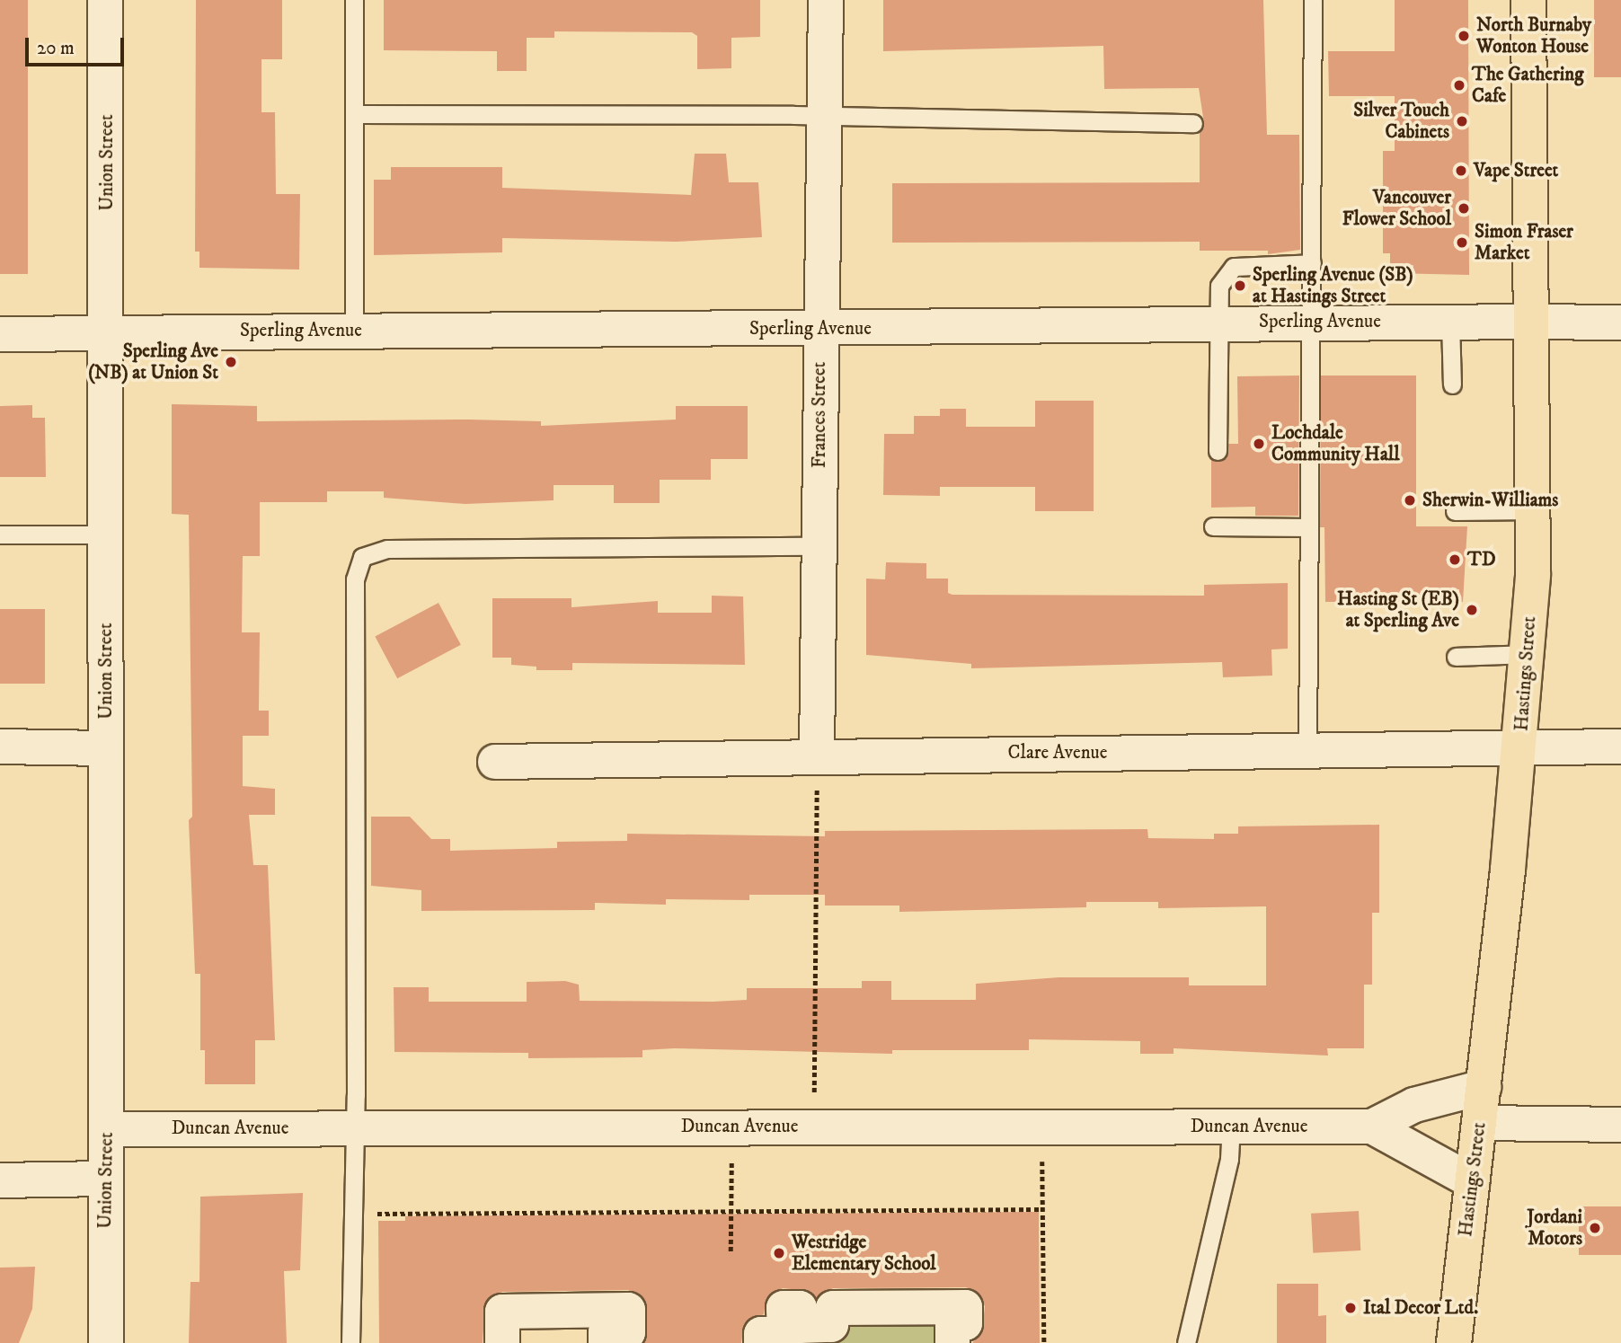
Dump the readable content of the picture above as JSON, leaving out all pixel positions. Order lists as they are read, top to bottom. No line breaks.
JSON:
{"streets":{"main road":["Hastings Street"],"street":["Union Street","Sperling Avenue","Frances Street","Clare Avenue","Duncan Avenue"]},"crossings":[["Union Street","Sperling Avenue"],["Union Street","Duncan Avenue"],["Sperling Avenue","Frances Street"],["Sperling Avenue","Hastings Street"],["Frances Street","Clare Avenue"],["Hastings Street","Clare Avenue"],["Hastings Street","Duncan Avenue"]],"places":["North Burnaby Wonton House","The Gathering Cafe","Silver Touch Cabinets","Vape Street","Vancouver Flower School","Simon Fraser Market","Sperling Avenue (SB) at Hastings Street","Sperling Ave (NB) at Union St","Lochdale Community Hall","Sherwin-Williams","TD","Hasting St (EB) at Sperling Ave","Jordani Motors","Westridge Elementary School","Ital Decor Ltd."],"scale_bar":"20 m"}
